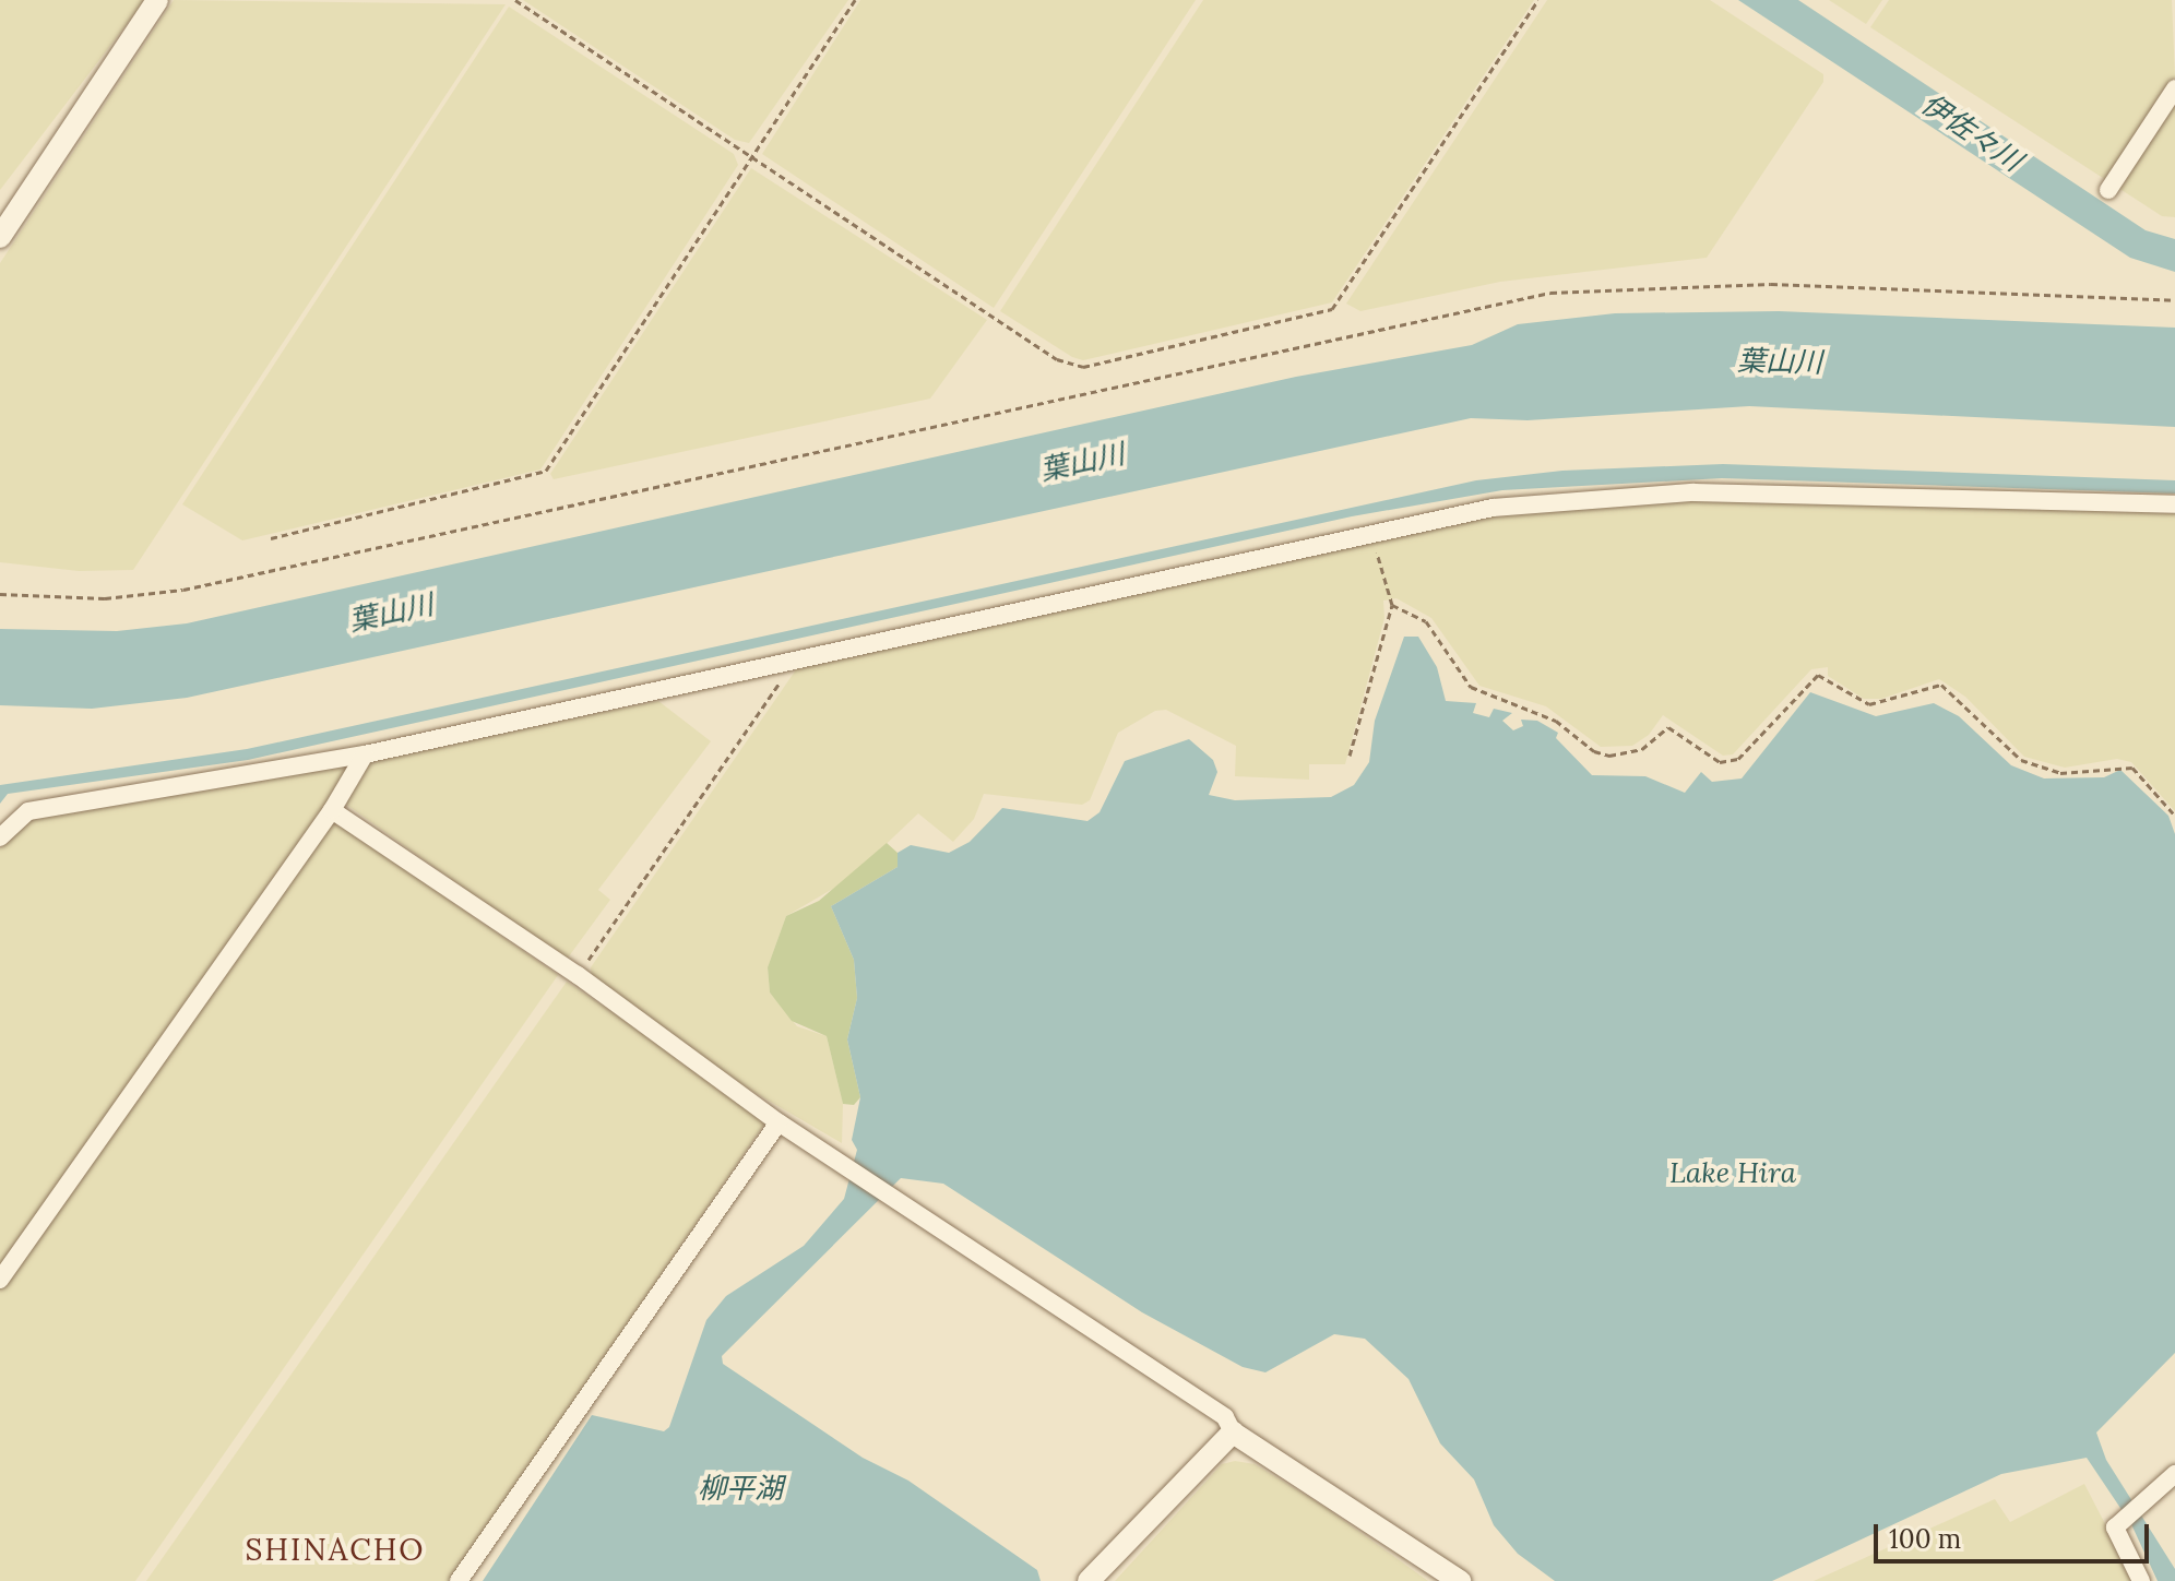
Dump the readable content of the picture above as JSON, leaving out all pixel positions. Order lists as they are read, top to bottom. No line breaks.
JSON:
{"districts":["SHINACHO"],"water":["伊佐々川","葉山川","Lake Hira","柳平湖"],"scale_bar":"100 m"}
